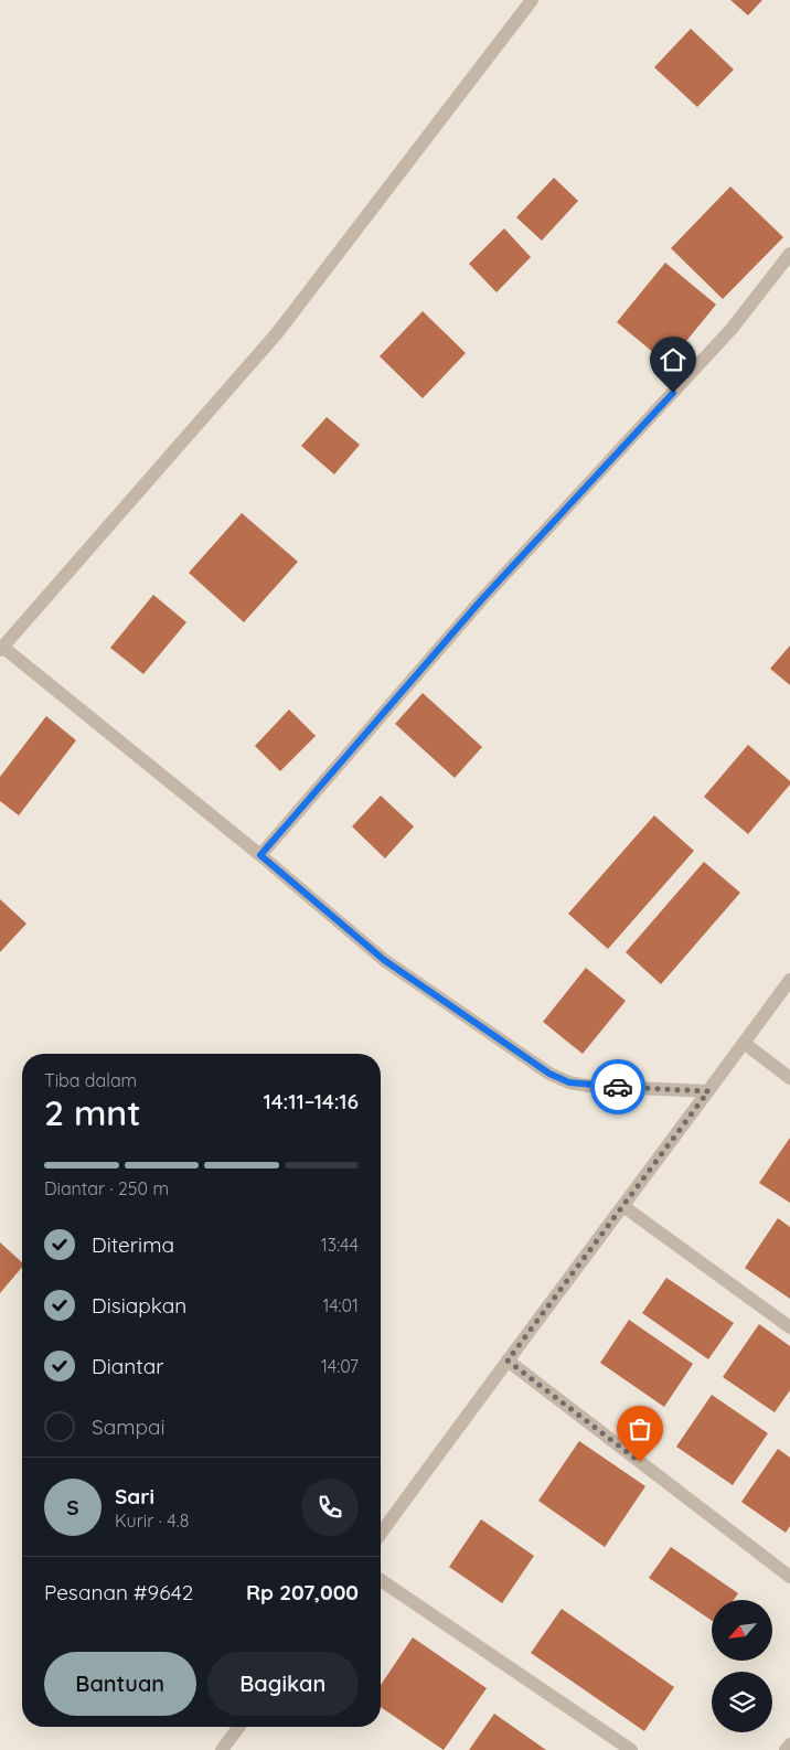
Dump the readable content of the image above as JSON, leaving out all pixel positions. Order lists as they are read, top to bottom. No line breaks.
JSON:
{"north":"bottom left","page":{"heading":["2 mnt","Tiba dalam","14:11–14:16"],"panel":["Sari","Kurir · 4.8","Pesanan #9642","Rp 207,000"],"bar":"Diantar · 250 m","list":[["Diterima","13:44"],["Disiapkan","14:01"],["Diantar","14:07"],"Sampai"],"round":"S","buttons":["Bantuan","Bagikan"]}}
